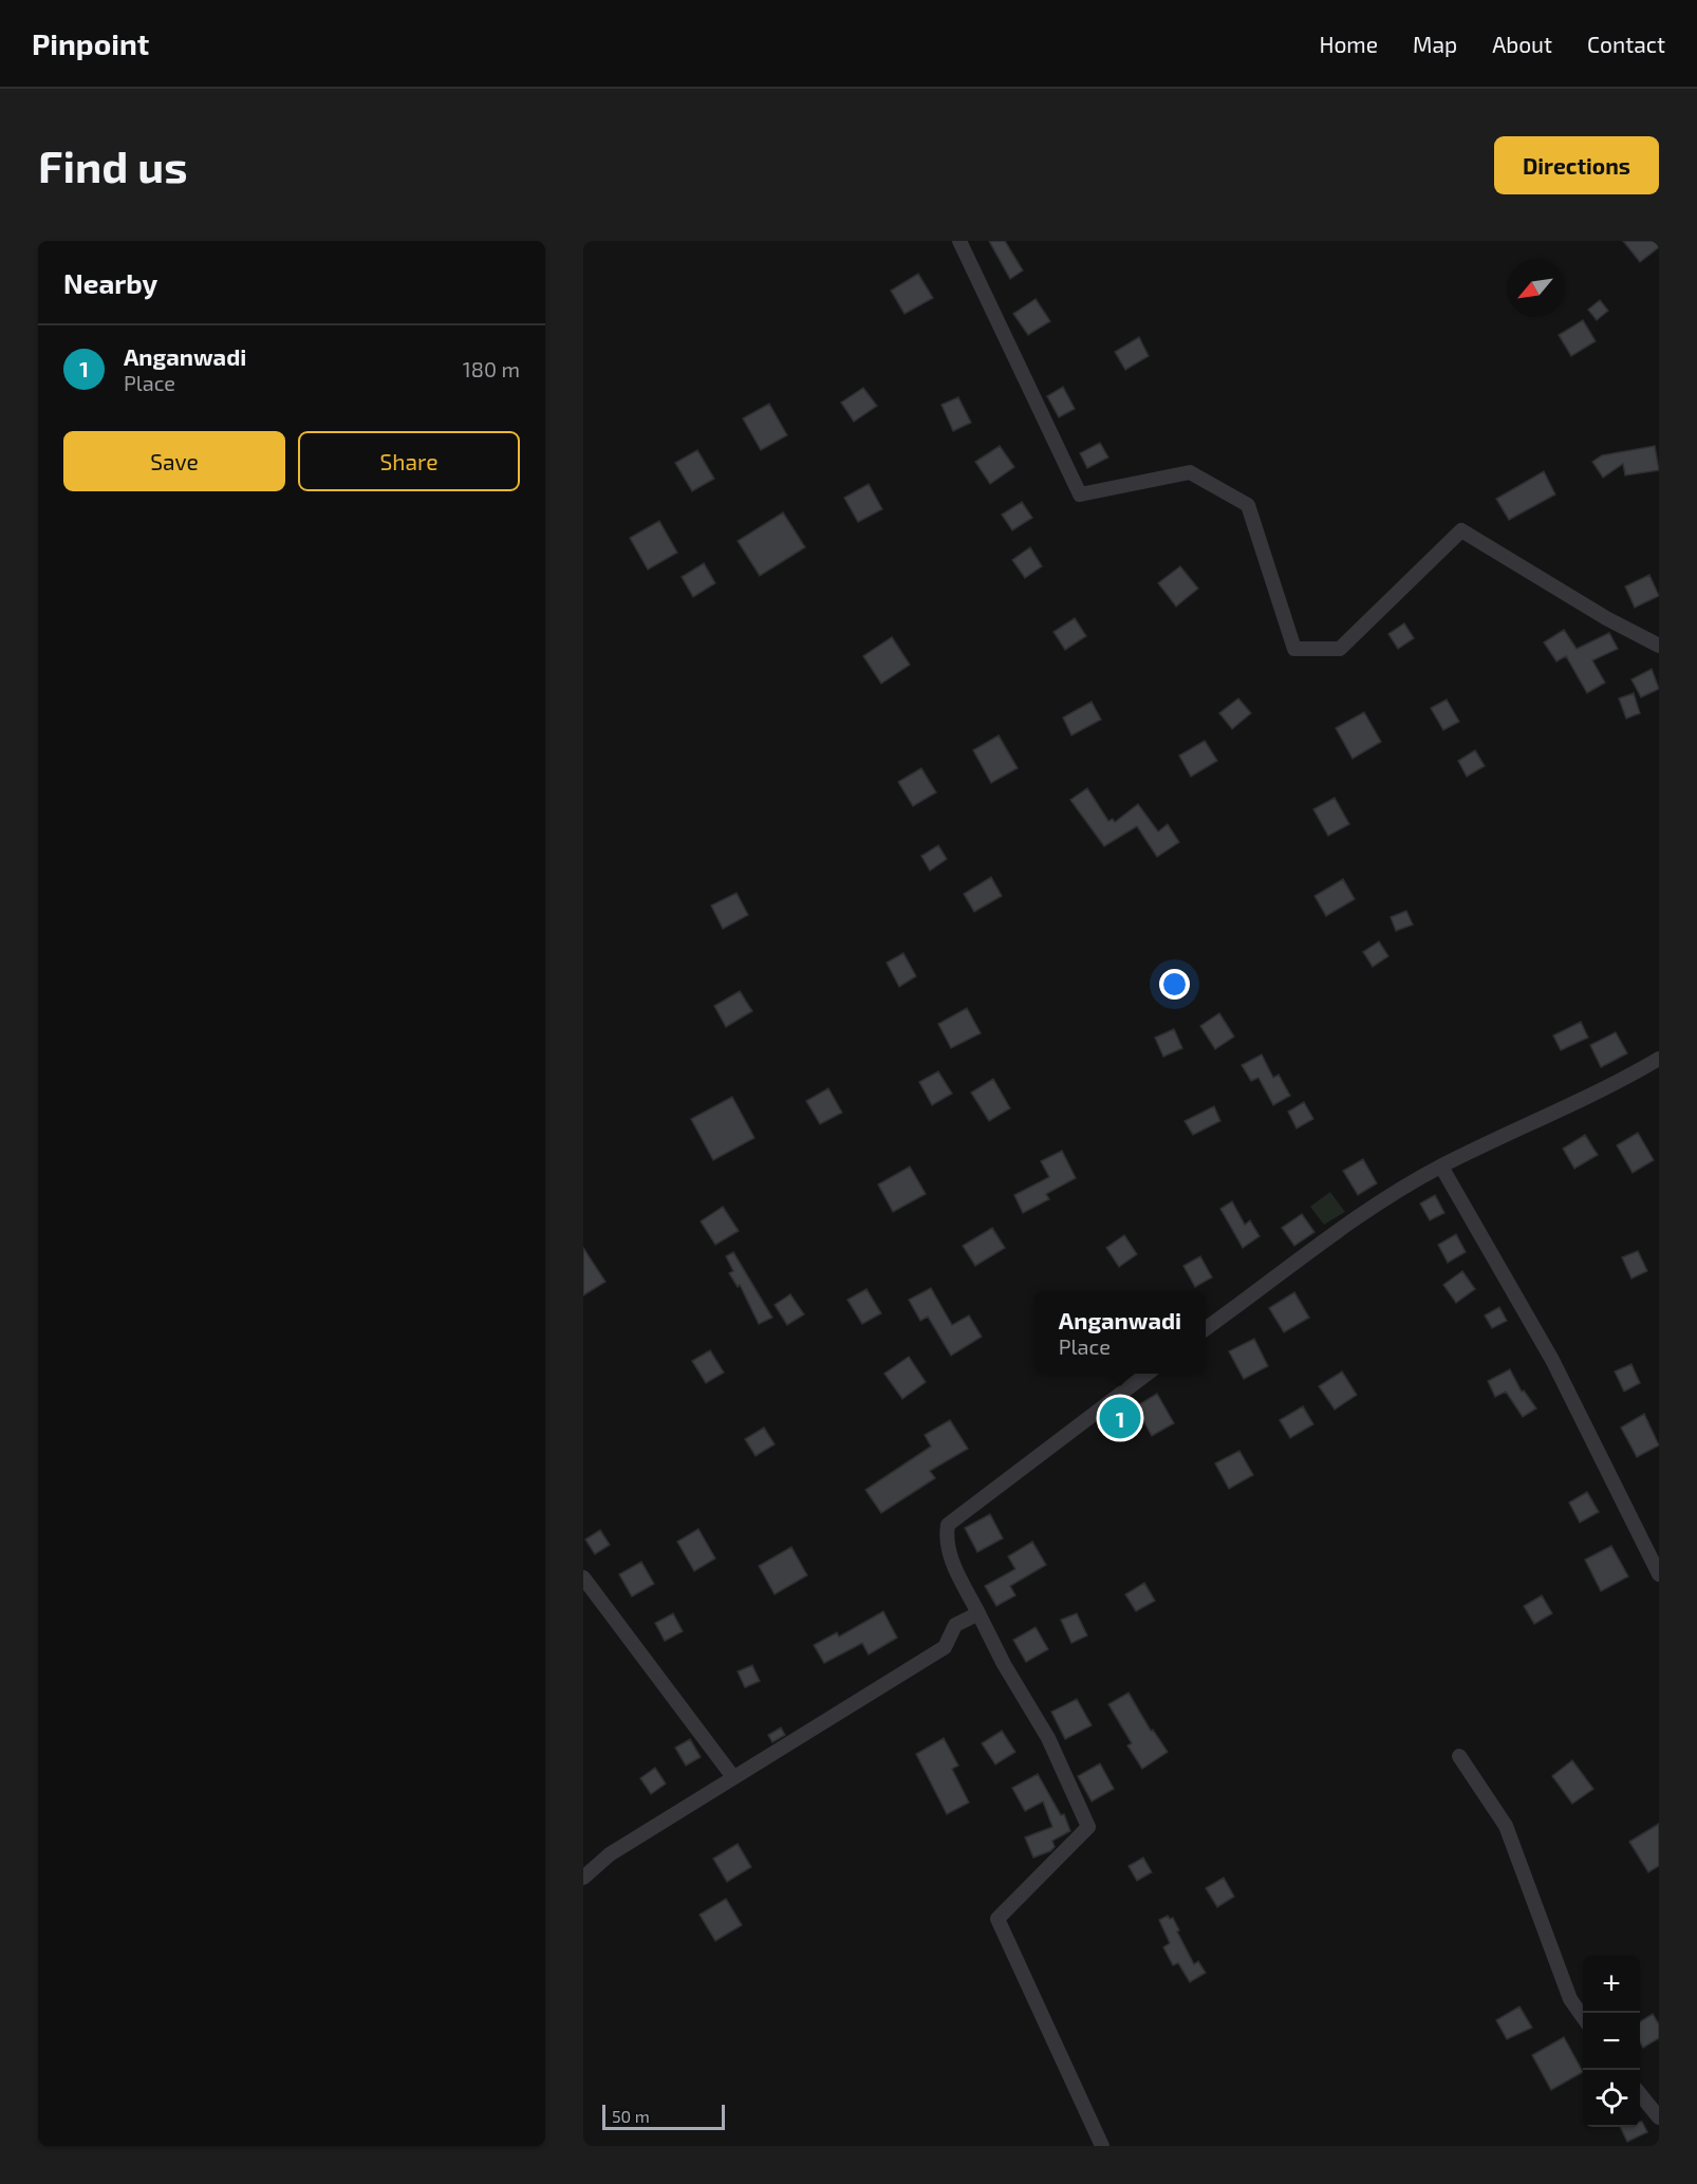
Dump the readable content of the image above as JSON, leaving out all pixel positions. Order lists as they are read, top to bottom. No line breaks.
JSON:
{"scale_bar":"50 m","north":"bottom left","page":{"header":"Pinpoint","nav":["Home","Map","About","Contact"],"buttons":["Directions",["Save","Share"]],"title":"Find us","heading":"Nearby","list":[{"mark":"1","name":"Anganwadi","note":"Place","value":"180 m"}],"popup":["Anganwadi","Place"],"pins":"1","map_buttons":["+","−"],"scale":"50 m"}}
